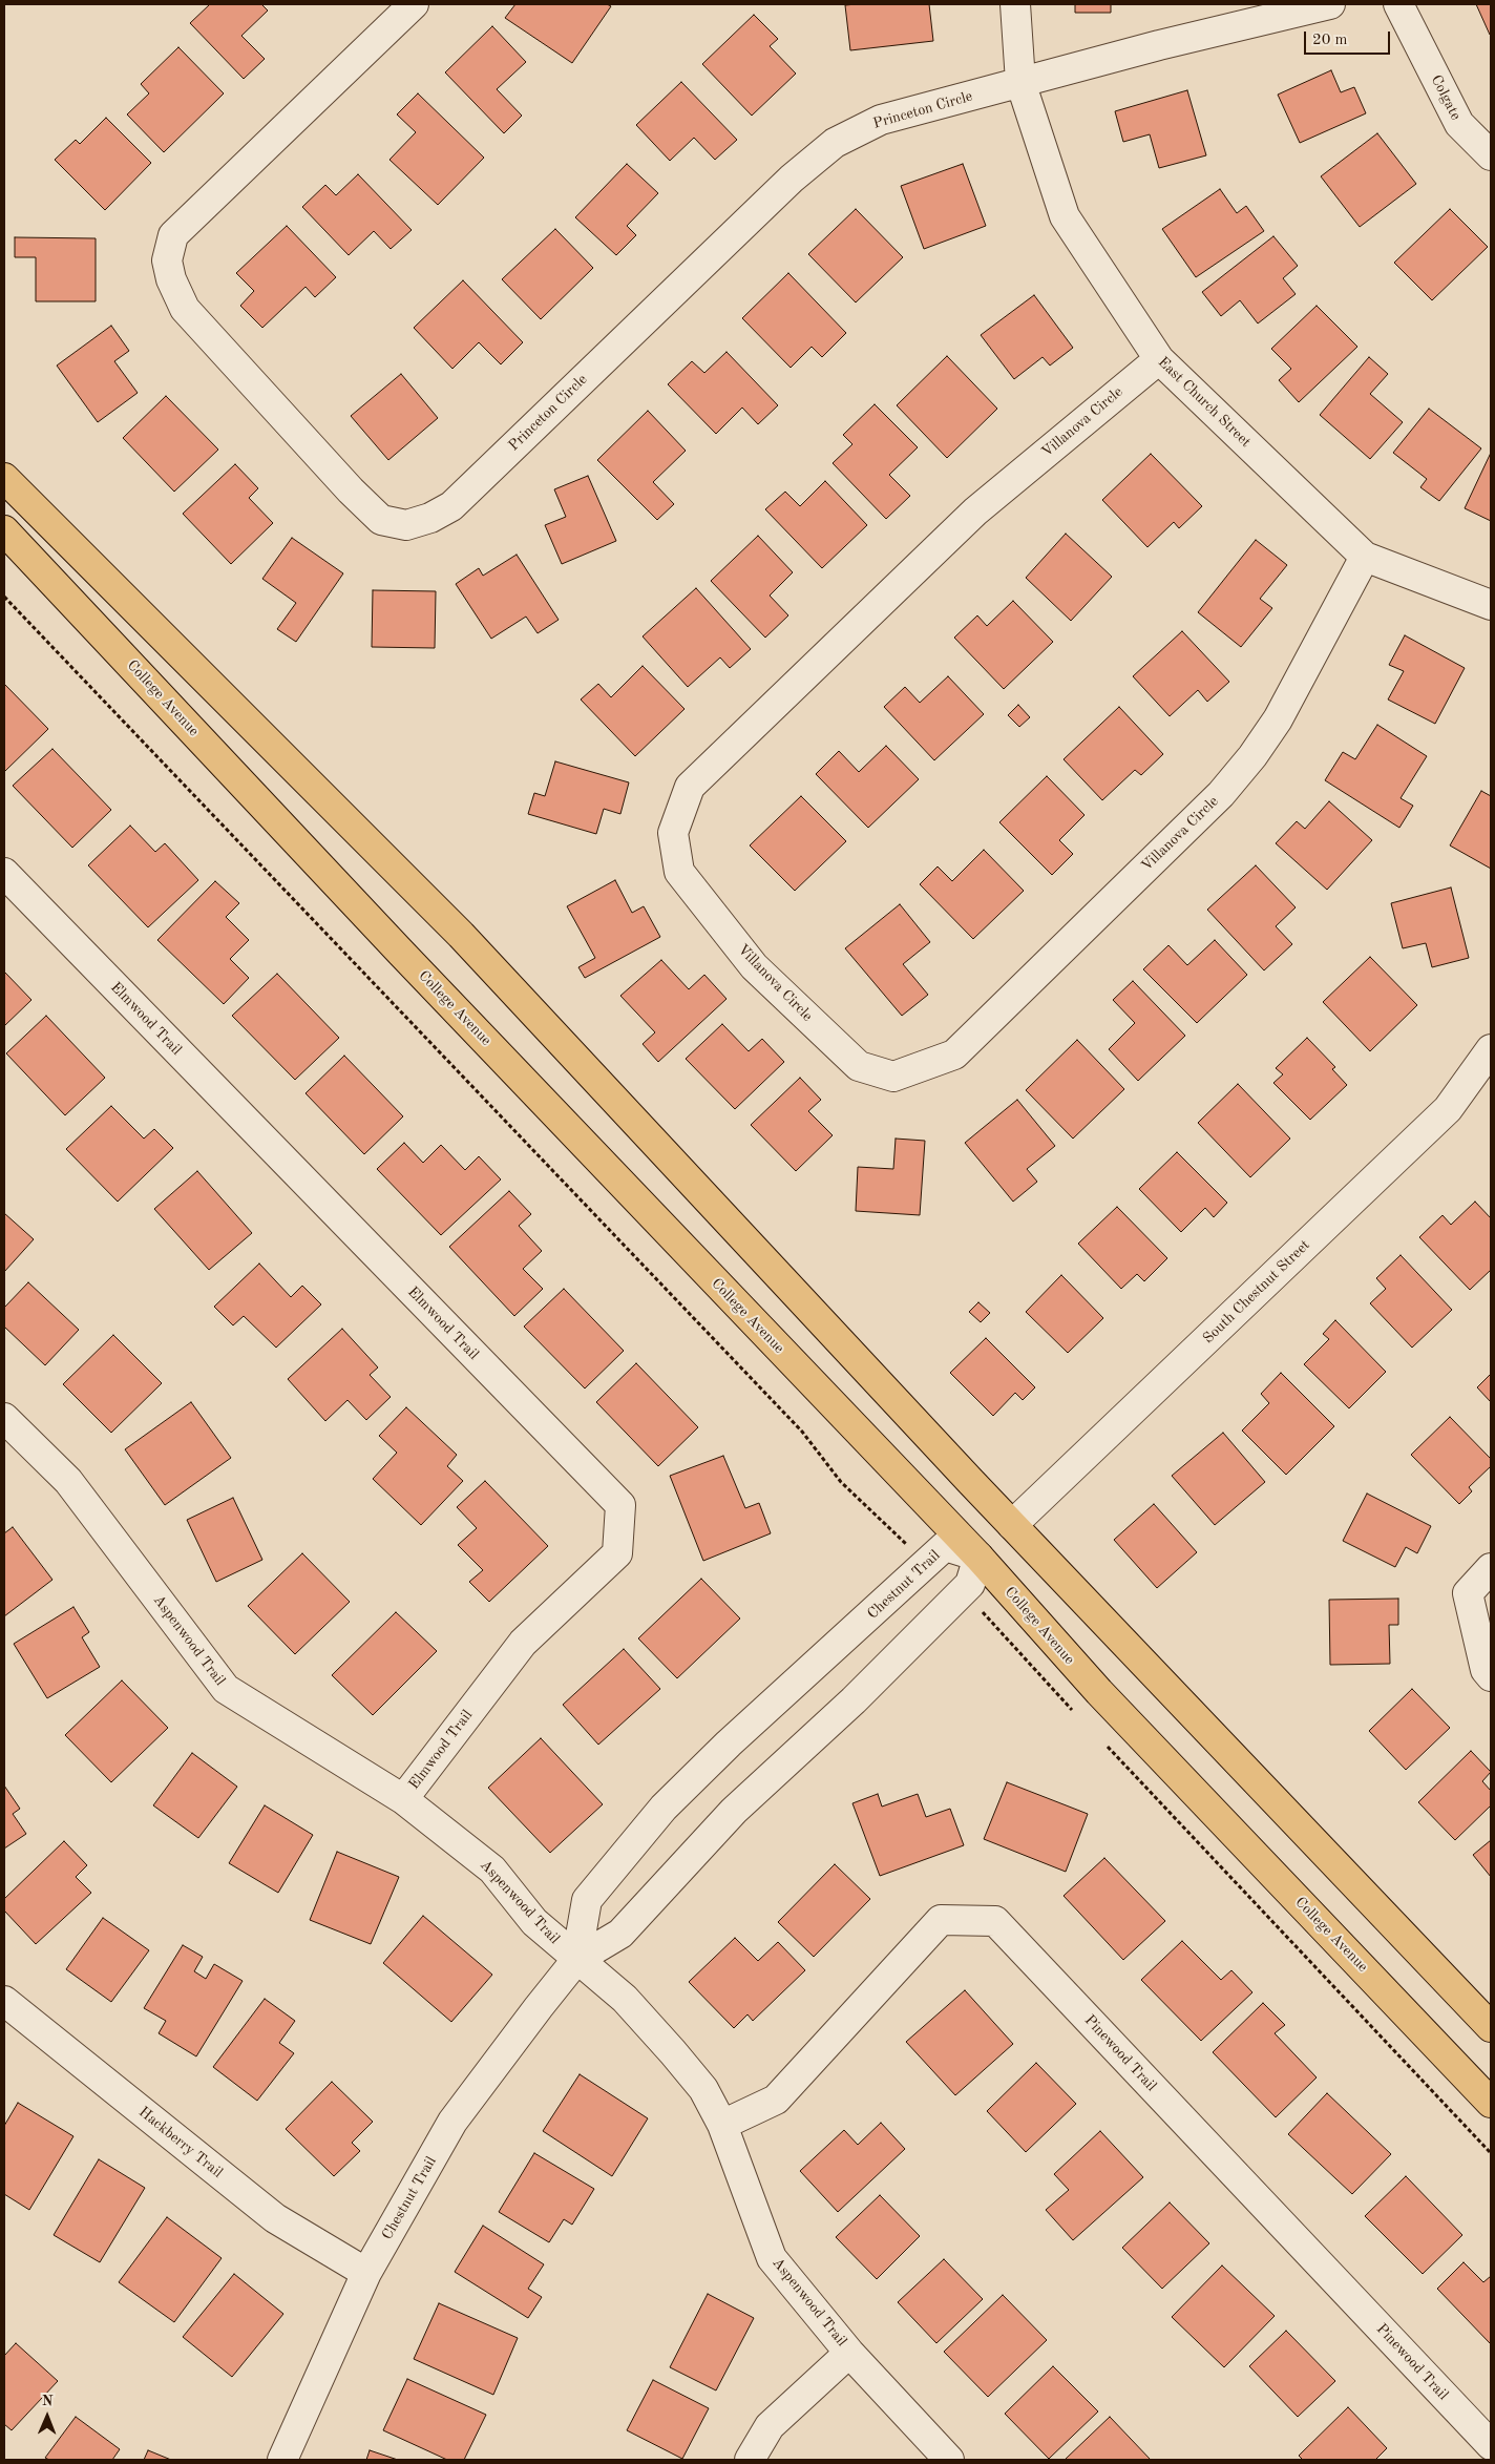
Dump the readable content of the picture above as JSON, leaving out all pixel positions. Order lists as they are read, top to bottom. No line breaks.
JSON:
{"streets":{"main road":["College Avenue"],"street":["Colgate","Princeton Circle","East Church Street","Villanova Circle","Elmwood Trail","South Chestnut Street","Chestnut Trail","Aspenwood Trail","Pinewood Trail","Hackberry Trail"]},"crossings":[["Princeton Circle","East Church Street"],["East Church Street","Villanova Circle"],["College Avenue","Chestnut Trail"],["Elmwood Trail","Aspenwood Trail"],["Chestnut Trail","Aspenwood Trail"],["Chestnut Trail","Hackberry Trail"],["Aspenwood Trail","Pinewood Trail"]],"scale_bar":"20 m","north":"top"}
